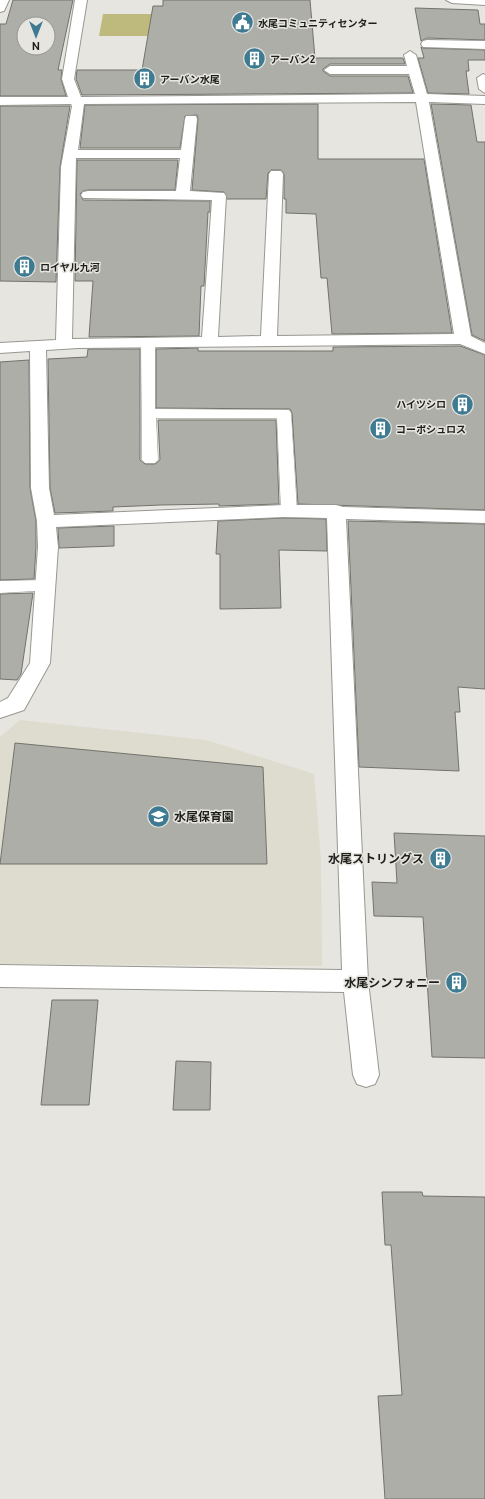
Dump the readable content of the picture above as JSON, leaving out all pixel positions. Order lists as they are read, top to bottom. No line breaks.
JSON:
{"places":{"public building":["水尾コミュニティセンター"],"building":["アーバン2","アーバン水尾","ロイヤル九河","ハイツシロ","コーポシュロス","水尾ストリングス","水尾シンフォニー"],"school or university":["水尾保育園"]},"north":"bottom"}
